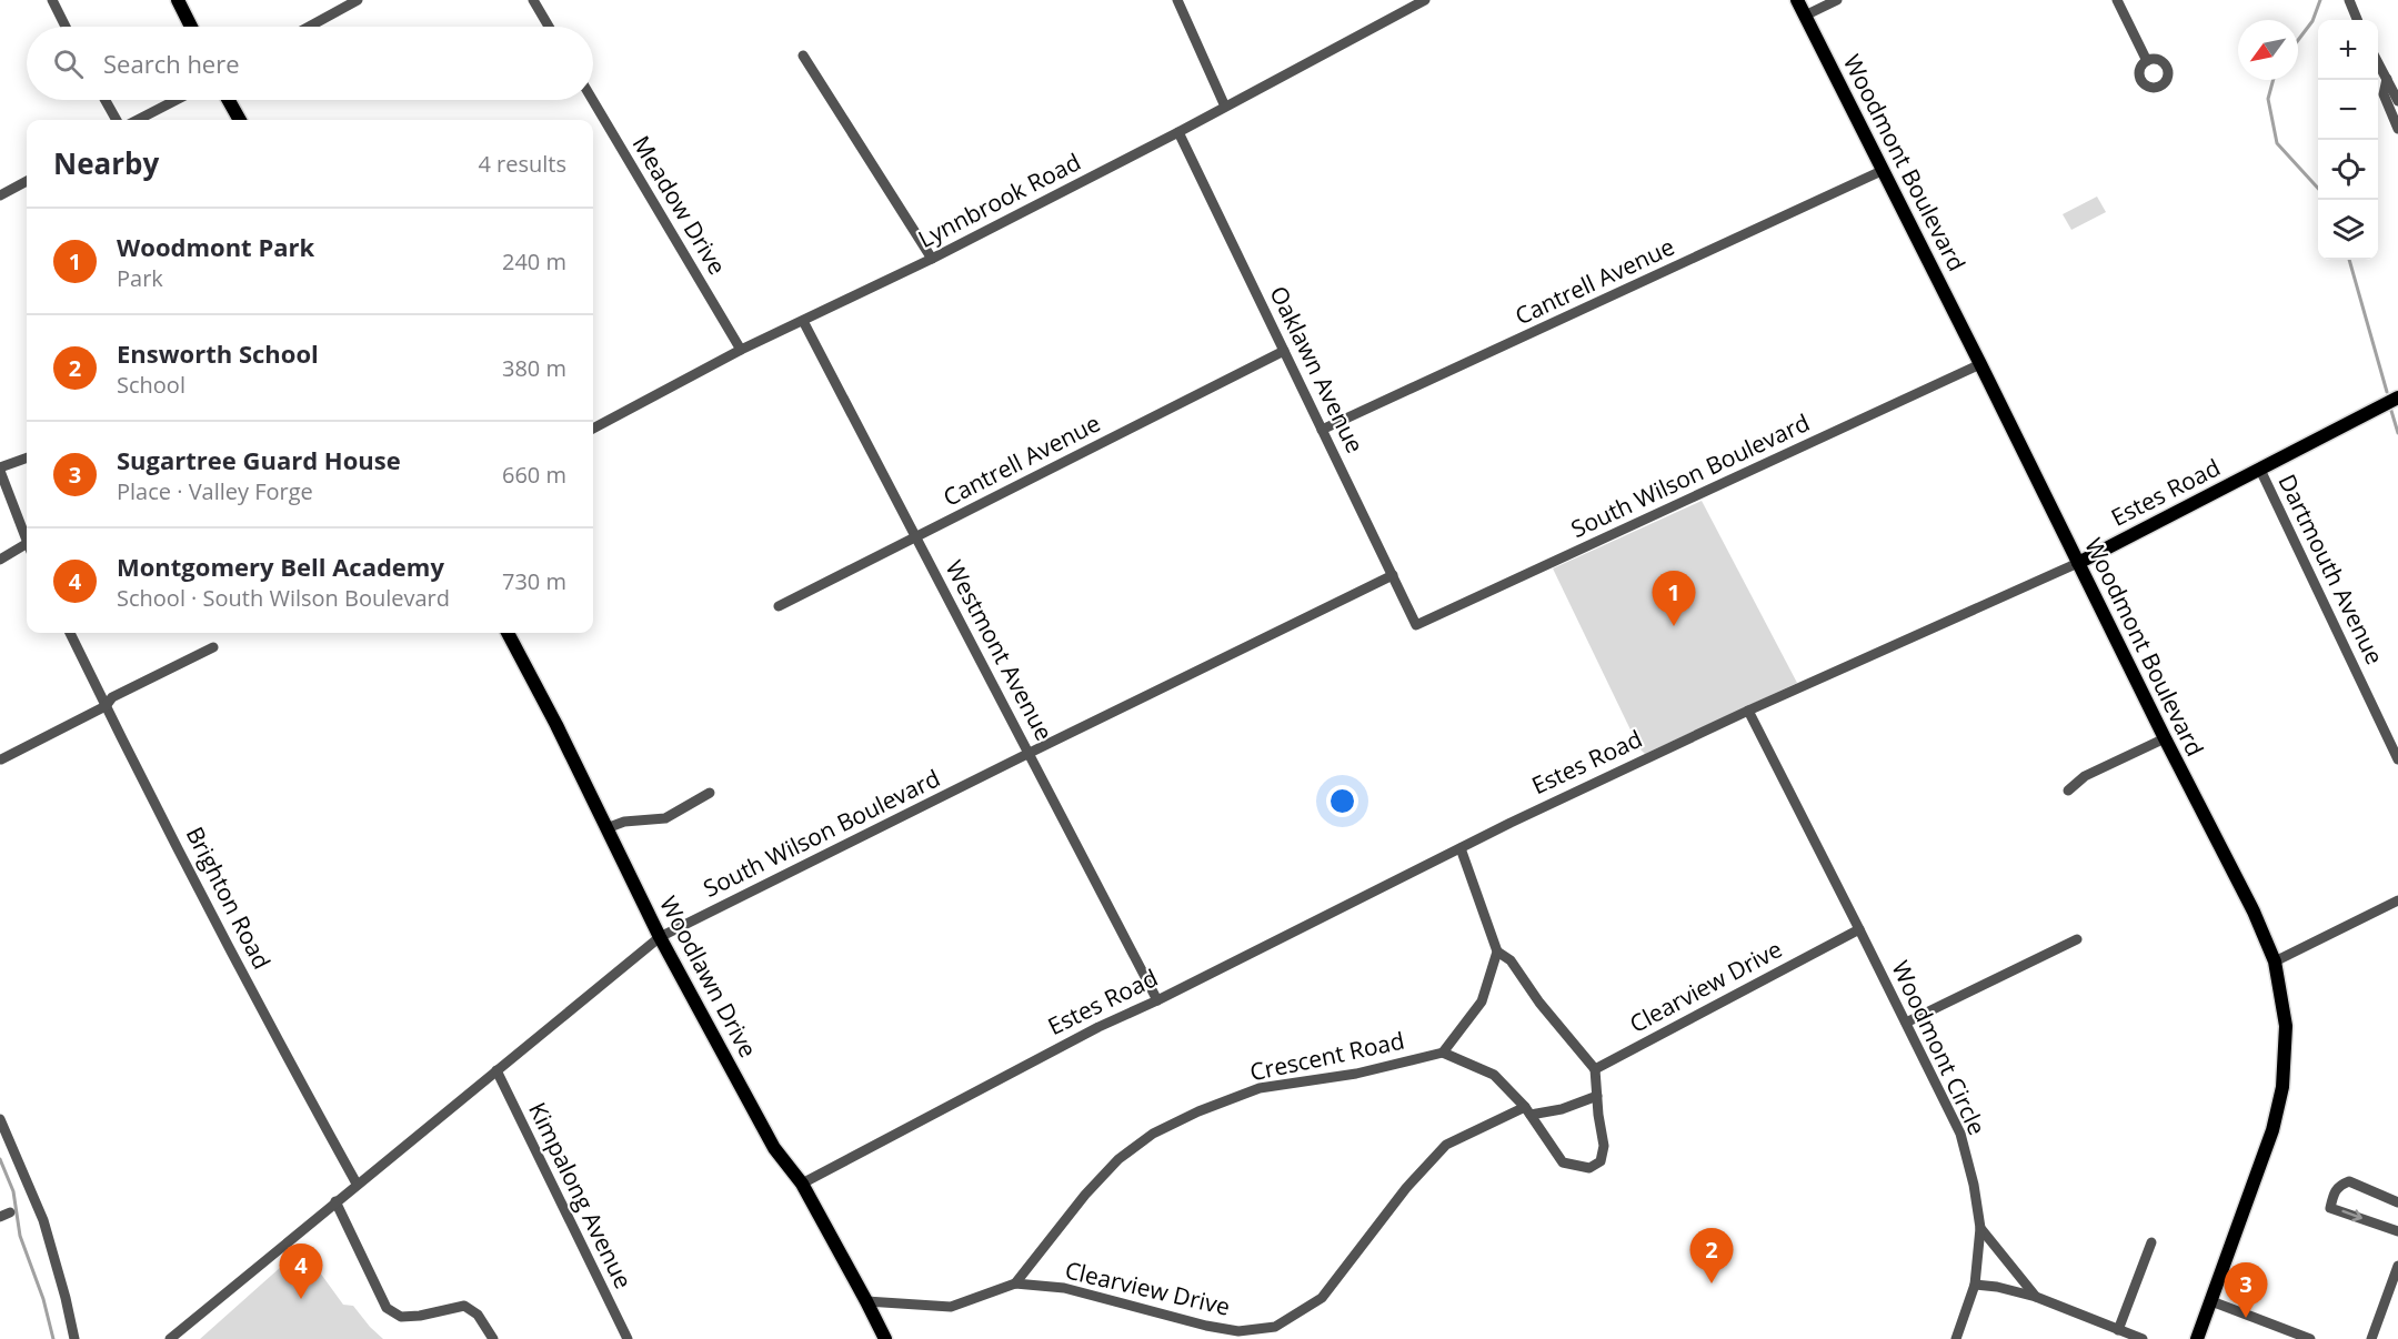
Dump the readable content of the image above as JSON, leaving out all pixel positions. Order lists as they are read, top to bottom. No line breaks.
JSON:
{"streets":{"main road":["Woodmont Boulevard","Estes Road","Woodlawn Drive"],"street":["Lynnbrook Road","Meadow Drive","Cantrell Avenue","Oaklawn Avenue","South Wilson Boulevard","Dartmouth Avenue","Westmont Avenue","Brighton Road","Clearview Drive","Woodmont Circle","Crescent Road","Kimpalong Avenue"]},"crossings":[["Woodmont Boulevard","Cantrell Avenue"],["Woodmont Boulevard","South Wilson Boulevard"],["Woodmont Boulevard","Estes Road"],["Lynnbrook Road","Meadow Drive"],["Lynnbrook Road","Oaklawn Avenue"],["Lynnbrook Road","Westmont Avenue"],["Cantrell Avenue","Oaklawn Avenue"],["Cantrell Avenue","Westmont Avenue"],["Oaklawn Avenue","South Wilson Boulevard"],["South Wilson Boulevard","Westmont Avenue"],["South Wilson Boulevard","Brighton Road"],["South Wilson Boulevard","Woodlawn Drive"],["South Wilson Boulevard","Kimpalong Avenue"],["Estes Road","Dartmouth Avenue"],["Estes Road","Westmont Avenue"],["Estes Road","Woodlawn Drive"],["Estes Road","Woodmont Circle"],["Woodlawn Drive","Clearview Drive"],["Clearview Drive","Woodmont Circle"],["Clearview Drive","Crescent Road"]],"north":"bottom left","page":{"map_buttons":["+","−"],"search":"Search here","heading":["Nearby","4 results"],"list":[{"mark":"1","name":"Woodmont Park","note":"Park","value":"240 m"},{"mark":"2","name":"Ensworth School","note":"School","value":"380 m"},{"mark":"3","name":"Sugartree Guard House","note":"Place · Valley Forge","value":"660 m"},{"mark":"4","name":"Montgomery Bell Academy","note":"School · South Wilson Boulevard","value":"730 m"}],"pins":["1","2","4","3"]}}
